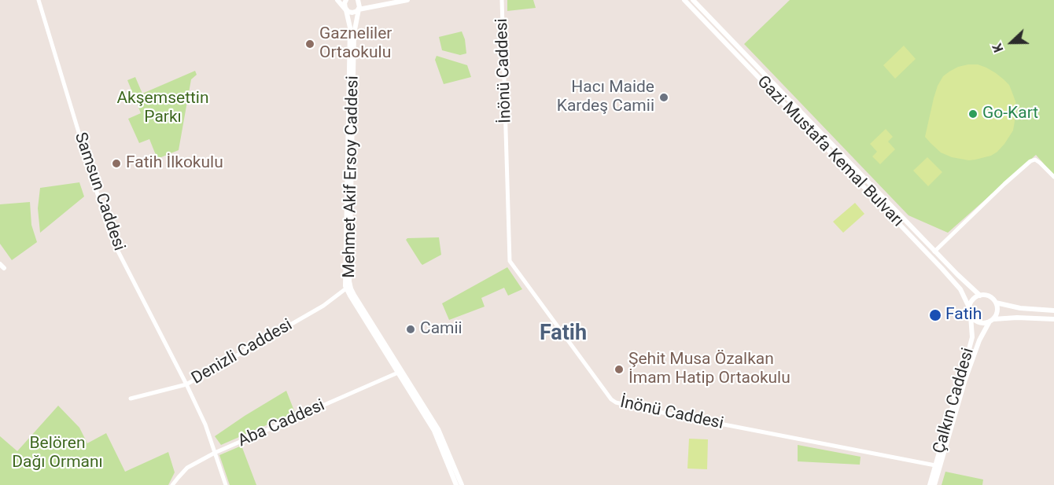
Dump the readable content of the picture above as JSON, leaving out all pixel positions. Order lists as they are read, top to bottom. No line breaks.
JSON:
{"streets":{"main road":["Gazi Mustafa Kemal Bulvarı","Mehmet Akif Ersoy Caddesi","Çalkın Caddesi"],"street":["İnönü Caddesi","Samsun Caddesi","Denizli Caddesi","Aba Caddesi"]},"crossings":[["İnönü Caddesi","Çalkın Caddesi"],["Gazi Mustafa Kemal Bulvarı","Çalkın Caddesi"],["Mehmet Akif Ersoy Caddesi","Denizli Caddesi"],["Mehmet Akif Ersoy Caddesi","Aba Caddesi"],["Samsun Caddesi","Denizli Caddesi"],["Samsun Caddesi","Aba Caddesi"]],"districts":["Fatih"],"parks":["Akşemsettin Parkı","Belören Dağı Ormanı"],"places":["Gazneliler Ortaokulu","Hacı Maide Kardeş Camii","Go-Kart","Fatih İlkokulu","Fatih","Camii","Şehit Musa Özalkan İmam Hatip Ortaokulu"],"north":"left"}
